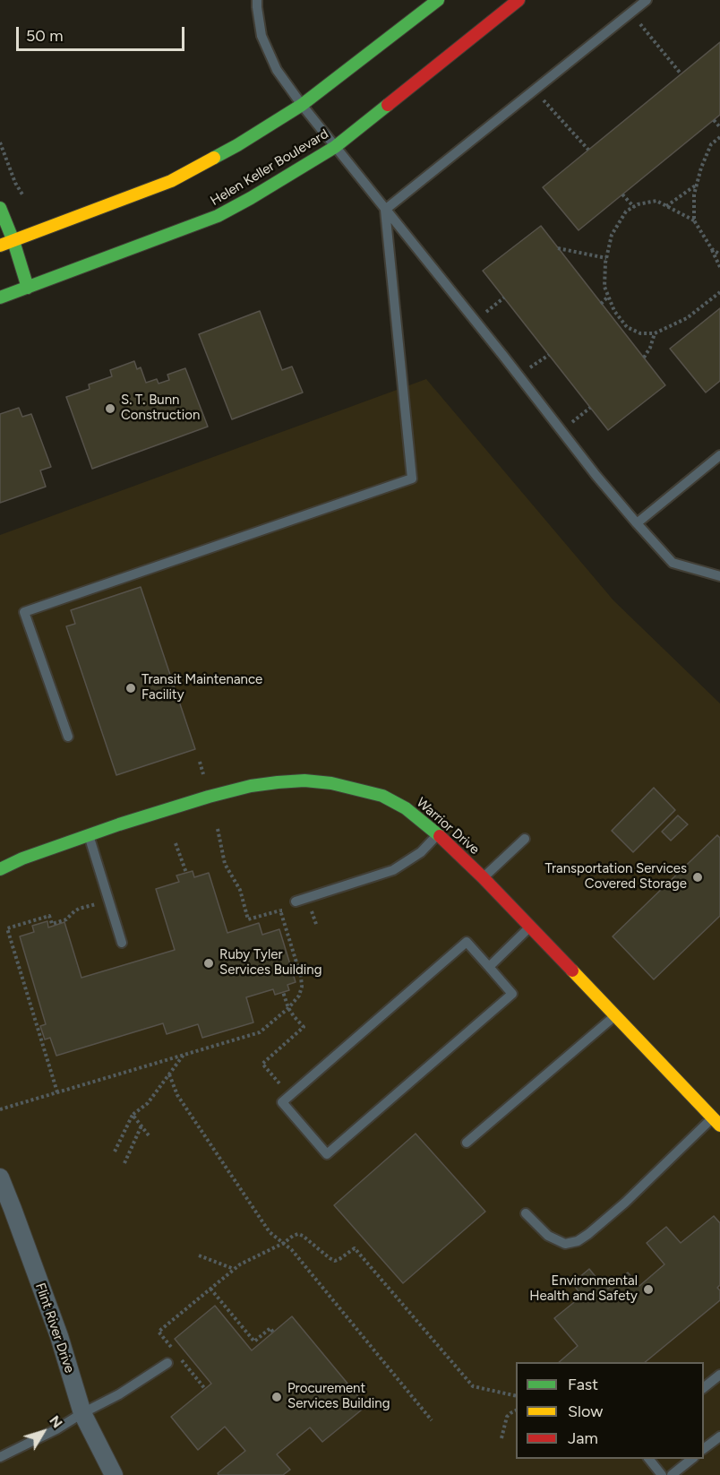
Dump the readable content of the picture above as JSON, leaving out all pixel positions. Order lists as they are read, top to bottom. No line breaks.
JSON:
{"streets":{"street":["Helen Keller Boulevard","Warrior Drive","Flint River Drive"]},"places":["S. T. Bunn Construction","Transit Maintenance Facility","Transportation Services Covered Storage","Ruby Tyler Services Building","Environmental Health and Safety","Procurement Services Building"],"legend":["Fast","Slow","Jam"],"scale_bar":"50 m","north":"top right"}
